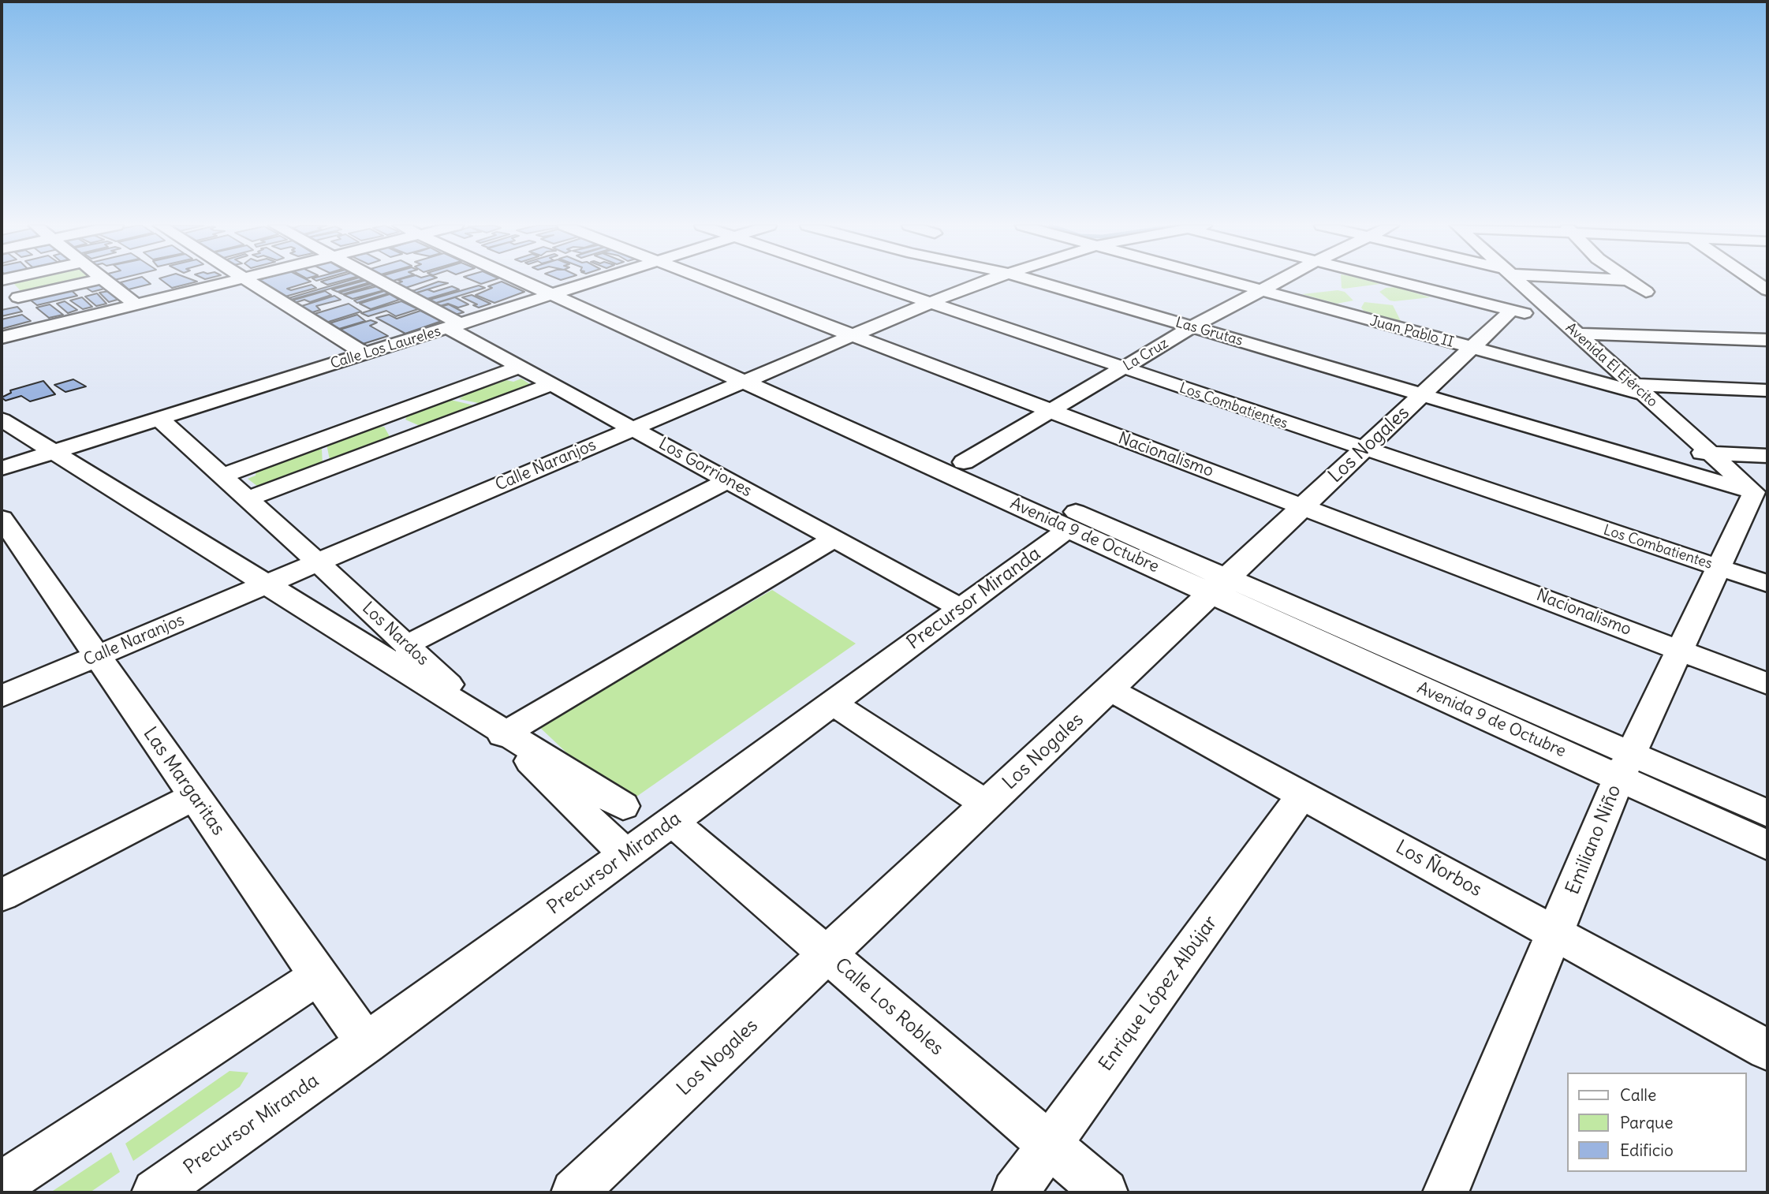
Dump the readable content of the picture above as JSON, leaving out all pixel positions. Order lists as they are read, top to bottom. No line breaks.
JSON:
{"streets":{"street":["Las Grutas","Juan Pablo II","Calle Los Laureles","La Cruz","Avenida El Ejército","Los Combatientes","Los Nogales","Nacionalismo","Calle Naranjos","Los Gorriones","Avenida 9 de Octubre","Precursor Miranda","Los Nardos","Las Margaritas","Emiliano Niño","Los Ñorbos","Enrique López Albújar","Calle Los Robles"]},"crossings":[["Las Grutas","La Cruz"],["Las Grutas","Avenida El Ejército"],["Las Grutas","Los Nogales"],["Las Grutas","Emiliano Niño"],["Juan Pablo II","La Cruz"],["Juan Pablo II","Avenida El Ejército"],["Juan Pablo II","Los Nogales"],["Calle Los Laureles","Los Gorriones"],["Calle Los Laureles","Avenida 9 de Octubre"],["Calle Los Laureles","Los Nardos"],["La Cruz","Los Combatientes"],["La Cruz","Nacionalismo"],["La Cruz","Avenida 9 de Octubre"],["Avenida El Ejército","Emiliano Niño"],["Los Combatientes","Los Nogales"],["Los Combatientes","Calle Naranjos"],["Los Combatientes","Emiliano Niño"],["Los Nogales","Nacionalismo"],["Los Nogales","Avenida 9 de Octubre"],["Los Nogales","Los Ñorbos"],["Los Nogales","Calle Los Robles"],["Nacionalismo","Calle Naranjos"],["Nacionalismo","Emiliano Niño"],["Calle Naranjos","Los Gorriones"],["Calle Naranjos","Avenida 9 de Octubre"],["Calle Naranjos","Los Nardos"],["Calle Naranjos","Las Margaritas"],["Los Gorriones","Precursor Miranda"],["Avenida 9 de Octubre","Precursor Miranda"],["Avenida 9 de Octubre","Emiliano Niño"],["Precursor Miranda","Los Nardos"],["Precursor Miranda","Las Margaritas"],["Precursor Miranda","Calle Los Robles"],["Emiliano Niño","Los Ñorbos"],["Los Ñorbos","Enrique López Albújar"],["Enrique López Albújar","Calle Los Robles"]],"legend":["Calle","Parque","Edificio"]}
